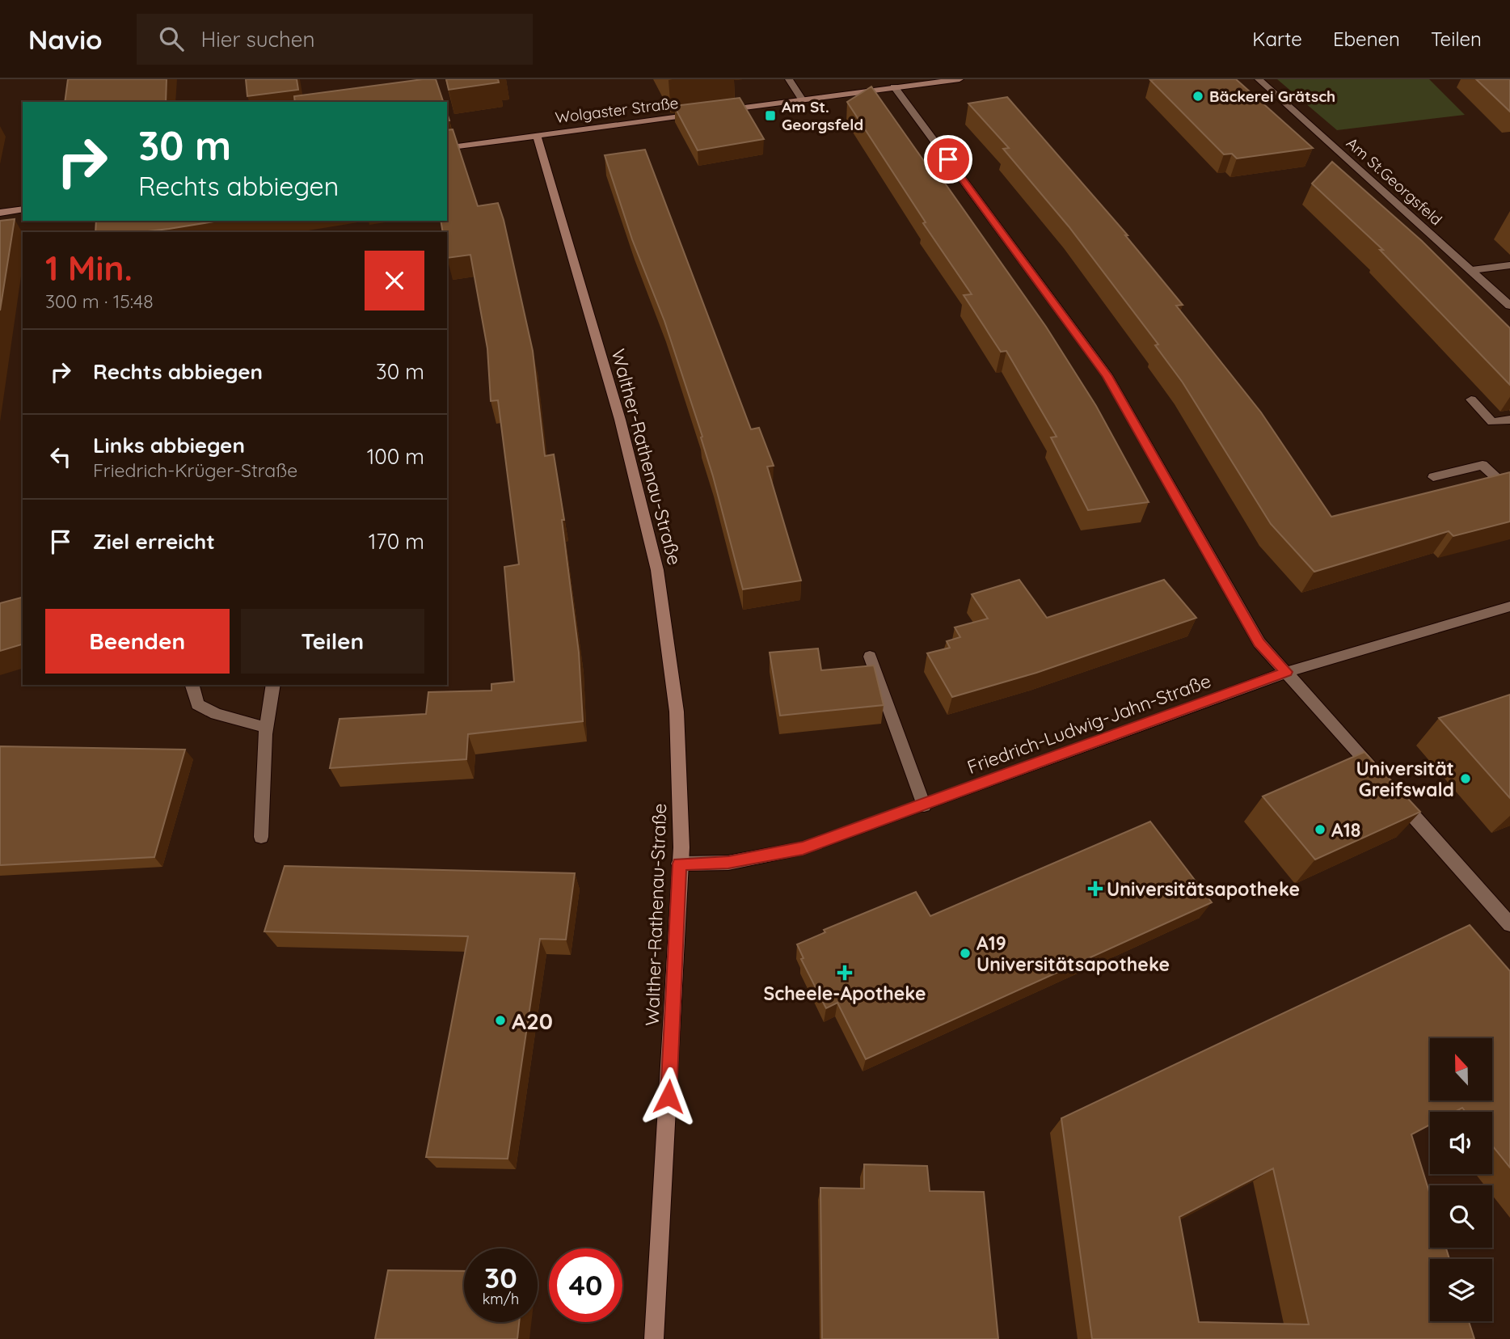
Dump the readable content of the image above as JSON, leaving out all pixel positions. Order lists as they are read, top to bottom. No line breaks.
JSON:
{"streets":{"street":["Wolgaster Straße","Am St.Georgsfeld","Walther-Rathenau-Straße","Friedrich-Ludwig-Jahn-Straße"]},"crossings":[["Wolgaster Straße","Walther-Rathenau-Straße"],["Walther-Rathenau-Straße","Friedrich-Ludwig-Jahn-Straße"]],"places":{"other":["Bäckerei Grätsch","Universität Greifswald","A18","A19 Universitätsapotheke","A20"],"transit":["Am St. Georgsfeld"],"health":["Universitätsapotheke","Scheele-Apotheke"]},"north":"top","page":{"header":"Navio","search":"Hier suchen","nav":["Karte","Ebenen","Teilen"],"turn":["30 m","Rechts abbiegen"],"heading":["1 Min.","300 m · 15:48"],"list":[{"name":"Rechts abbiegen","value":"30 m"},{"name":"Links abbiegen","note":"Friedrich-Krüger-Straße","value":"100 m"},{"name":"Ziel erreicht","value":"170 m"}],"buttons":["Beenden","Teilen"],"speed":"30 km/h","limit":"40"}}
